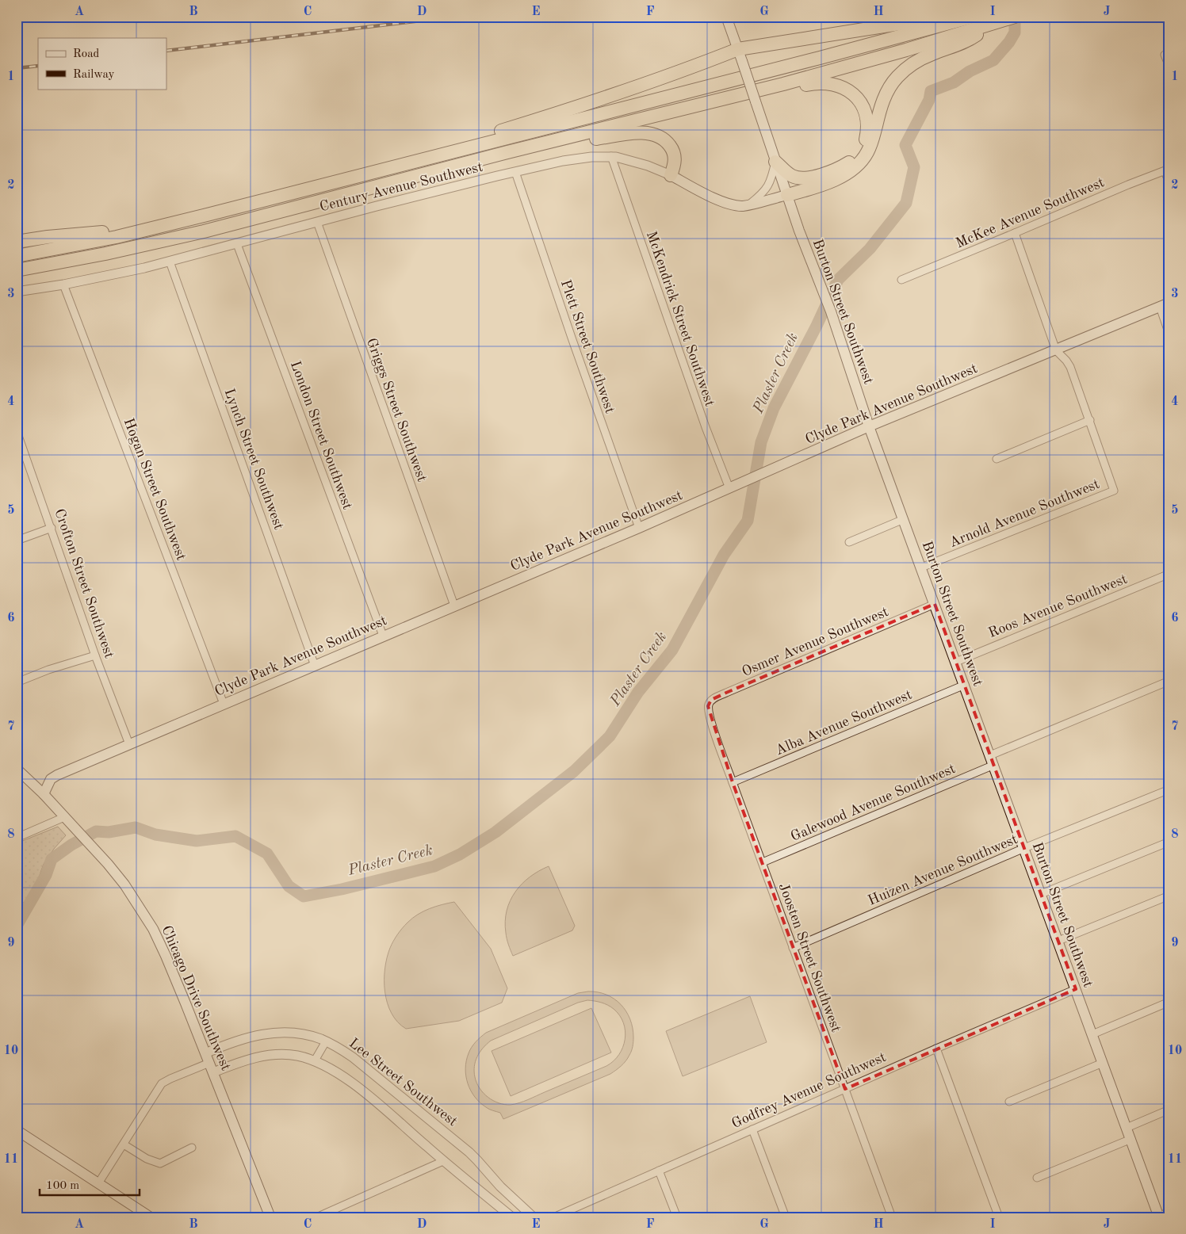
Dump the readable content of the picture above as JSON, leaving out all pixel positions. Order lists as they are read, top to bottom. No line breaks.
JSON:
{"streets":{"main road":["Century Avenue Southwest","Burton Street Southwest","Clyde Park Avenue Southwest","Chicago Drive Southwest"],"street":["McKee Avenue Southwest","McKendrick Street Southwest","Plett Street Southwest","Griggs Street Southwest","London Street Southwest","Lynch Street Southwest","Hogan Street Southwest","Arnold Avenue Southwest","Crofton Street Southwest","Roos Avenue Southwest","Osmer Avenue Southwest","Alba Avenue Southwest","Galewood Avenue Southwest","Huizen Avenue Southwest","Joosten Street Southwest","Lee Street Southwest","Godfrey Avenue Southwest"]},"crossings":[["Century Avenue Southwest","Burton Street Southwest"],["Century Avenue Southwest","McKendrick Street Southwest"],["Century Avenue Southwest","Plett Street Southwest"],["Century Avenue Southwest","Griggs Street Southwest"],["Century Avenue Southwest","London Street Southwest"],["Century Avenue Southwest","Lynch Street Southwest"],["Century Avenue Southwest","Hogan Street Southwest"],["Burton Street Southwest","Clyde Park Avenue Southwest"],["Burton Street Southwest","Arnold Avenue Southwest"],["Burton Street Southwest","Roos Avenue Southwest"],["Burton Street Southwest","Osmer Avenue Southwest"],["Burton Street Southwest","Alba Avenue Southwest"],["Burton Street Southwest","Galewood Avenue Southwest"],["Burton Street Southwest","Huizen Avenue Southwest"],["Burton Street Southwest","Godfrey Avenue Southwest"],["McKendrick Street Southwest","Clyde Park Avenue Southwest"],["Plett Street Southwest","Clyde Park Avenue Southwest"],["Clyde Park Avenue Southwest","Griggs Street Southwest"],["Clyde Park Avenue Southwest","London Street Southwest"],["Clyde Park Avenue Southwest","Lynch Street Southwest"],["Clyde Park Avenue Southwest","Hogan Street Southwest"],["Clyde Park Avenue Southwest","Crofton Street Southwest"],["Clyde Park Avenue Southwest","Chicago Drive Southwest"],["Osmer Avenue Southwest","Joosten Street Southwest"],["Alba Avenue Southwest","Joosten Street Southwest"],["Galewood Avenue Southwest","Joosten Street Southwest"],["Huizen Avenue Southwest","Joosten Street Southwest"],["Joosten Street Southwest","Godfrey Avenue Southwest"],["Chicago Drive Southwest","Lee Street Southwest"]],"water":["Plaster Creek"],"legend":["Road","Railway"],"scale_bar":"100 m","grid":{"columns":["A","B","C","D","E","F","G","H","I","J"],"rows":["1","2","3","4","5","6","7","8","9","10","11"]}}
